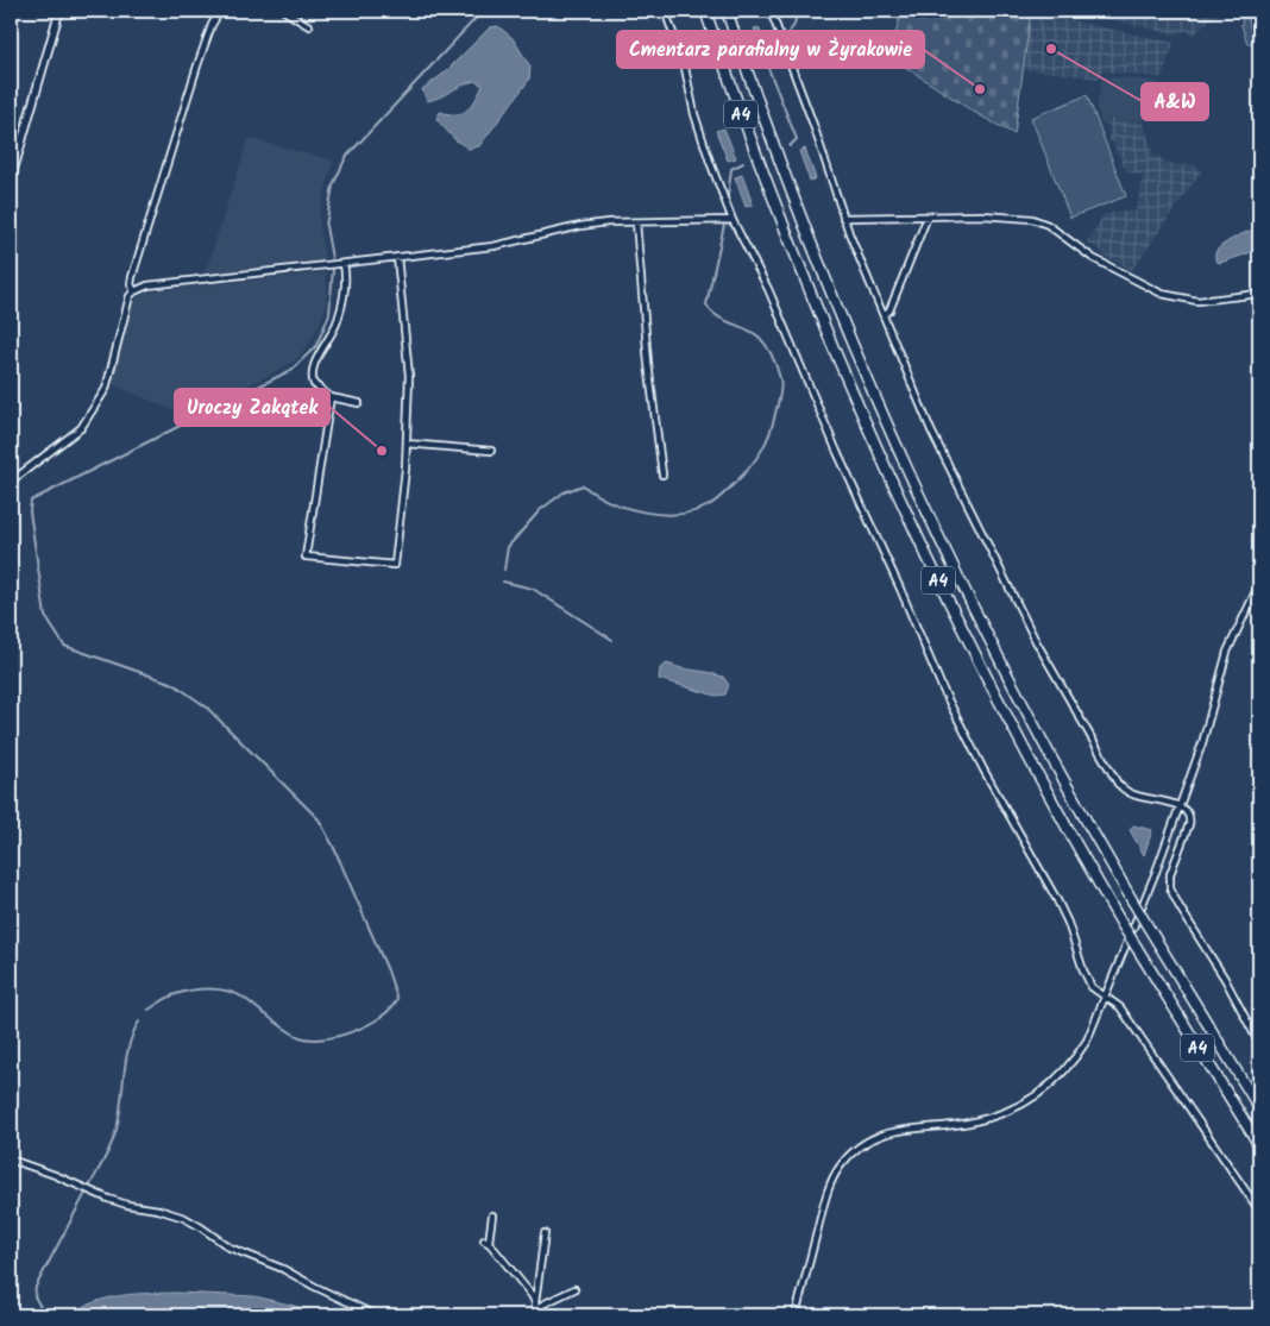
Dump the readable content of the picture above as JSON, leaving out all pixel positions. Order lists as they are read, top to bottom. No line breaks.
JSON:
{"streets":{"highway":["A4"]},"places":["A&W","Cmentarz parafialny w Żyrakowie","Uroczy Zakątek"]}
